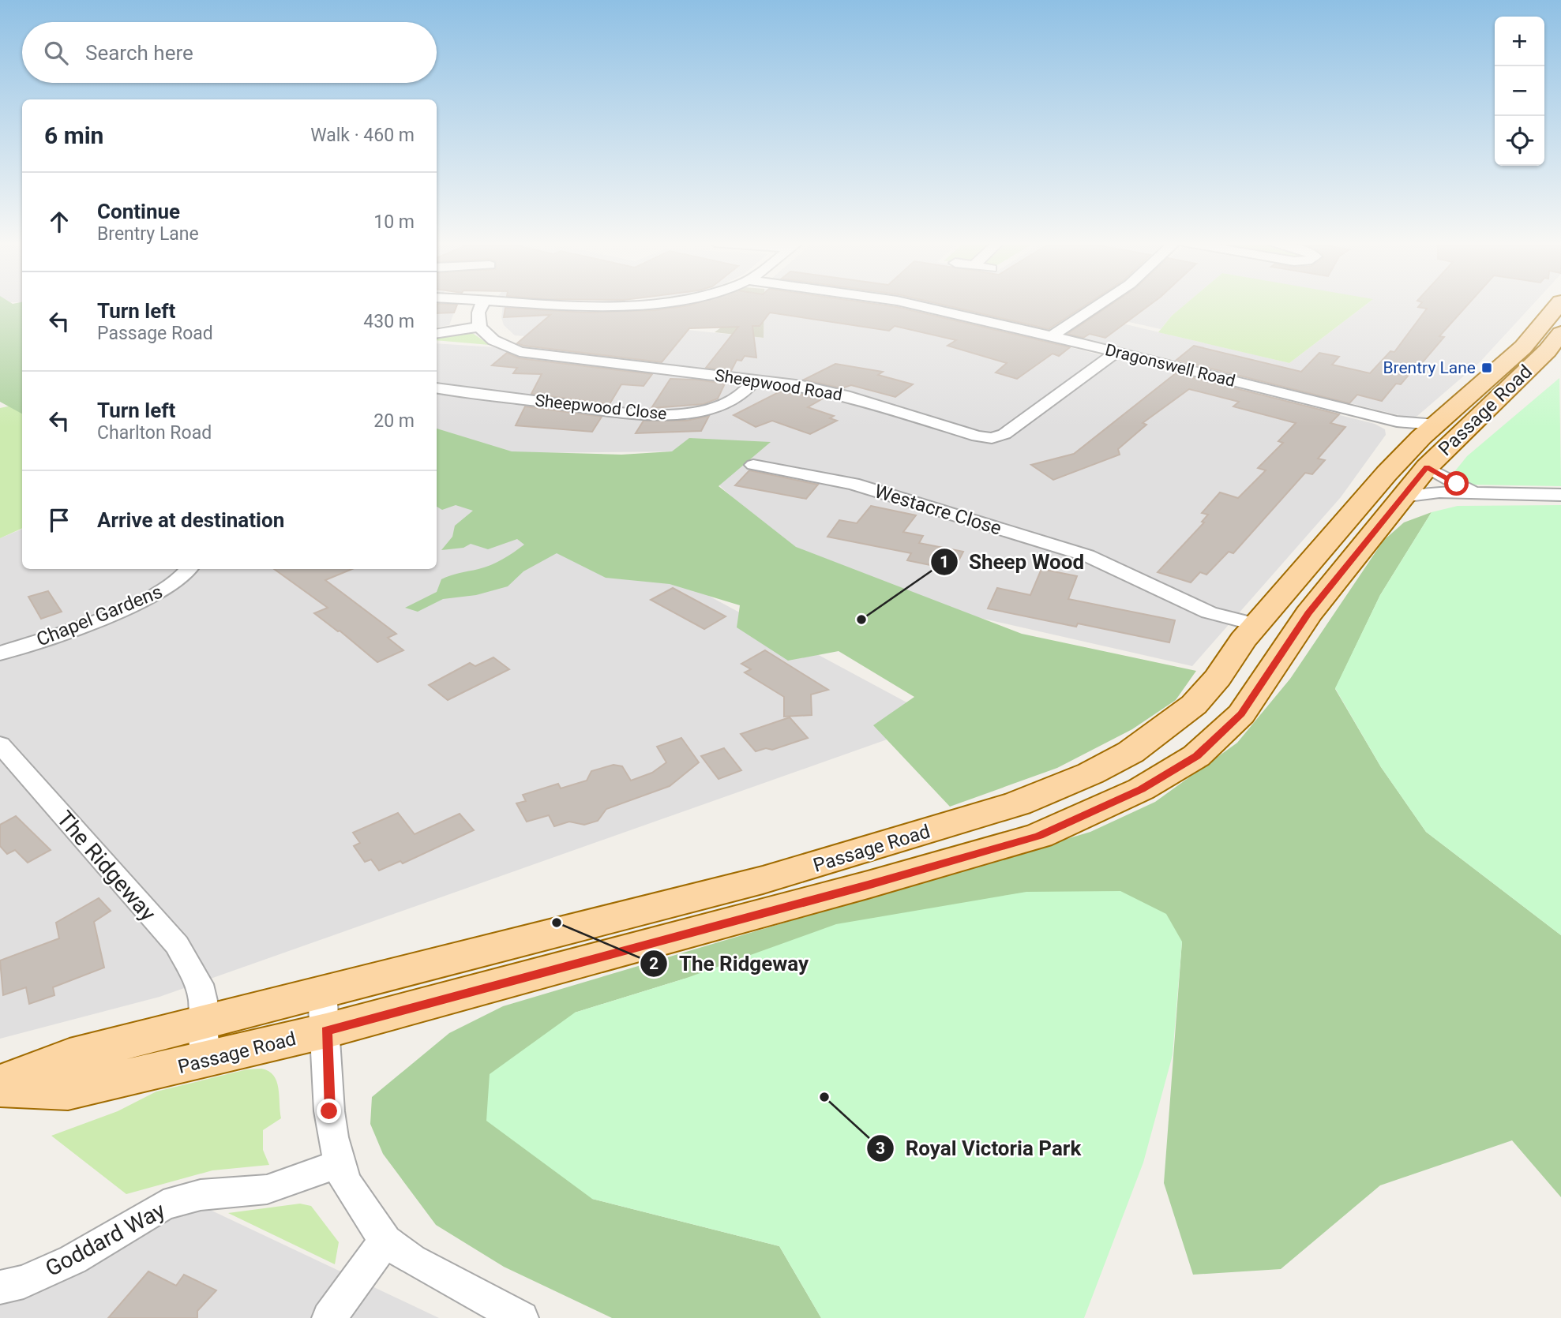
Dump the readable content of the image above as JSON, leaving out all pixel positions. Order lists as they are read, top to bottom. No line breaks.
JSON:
{"streets":{"main road":["Passage Road"],"street":["Dragonswell Road","Sheepwood Road","Sheepwood Close","Westacre Close","Chapel Gardens","The Ridgeway","Goddard Way"]},"crossings":[["Dragonswell Road","Sheepwood Road"],["Dragonswell Road","Passage Road"],["Sheepwood Road","Sheepwood Close"],["Passage Road","Westacre Close"],["Passage Road","The Ridgeway"]],"places":{"transit":["Brentry Lane"],"other":["Sheep Wood","The Ridgeway","Royal Victoria Park"]},"page":{"map_buttons":["+","−"],"search":"Search here","heading":["6 min","Walk · 460 m"],"list":[["Continue","Brentry Lane","10 m"],["Turn left","Passage Road","430 m"],["Turn left","Charlton Road","20 m"],"Arrive at destination"]}}
